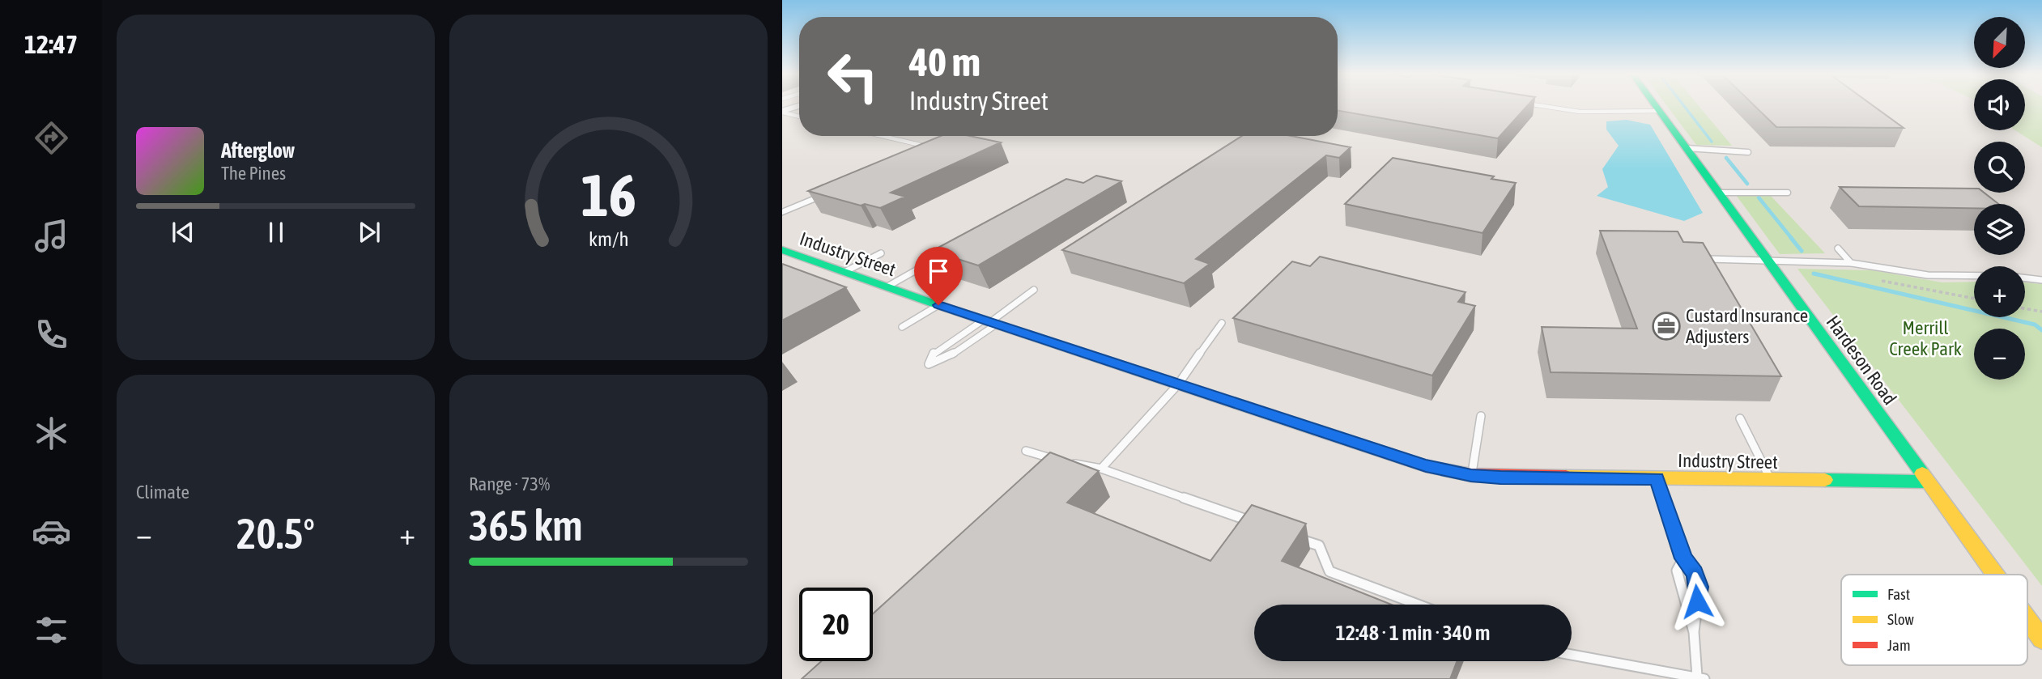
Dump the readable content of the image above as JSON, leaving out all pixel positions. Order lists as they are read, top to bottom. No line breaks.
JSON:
{"streets":{"street":["Industry Street","Hardeson Road"]},"crossings":[["Industry Street","Hardeson Road"]],"parks":["Merrill Creek Park"],"places":{"office":["Custard Insurance Adjusters"]},"legend":["Fast","Slow","Jam"],"north":"bottom left","page":{"tabs":"12:47","map_buttons":["+","−"],"turn":["40 m","Industry Street"],"song":["Afterglow","The Pines"],"tile":["Climate",["Range · 73%","365 km"]],"heat":["−","20.5°","+"],"limit":"20","trip":"12:48 · 1 min · 340 m","gauge":["16","km/h"]}}
